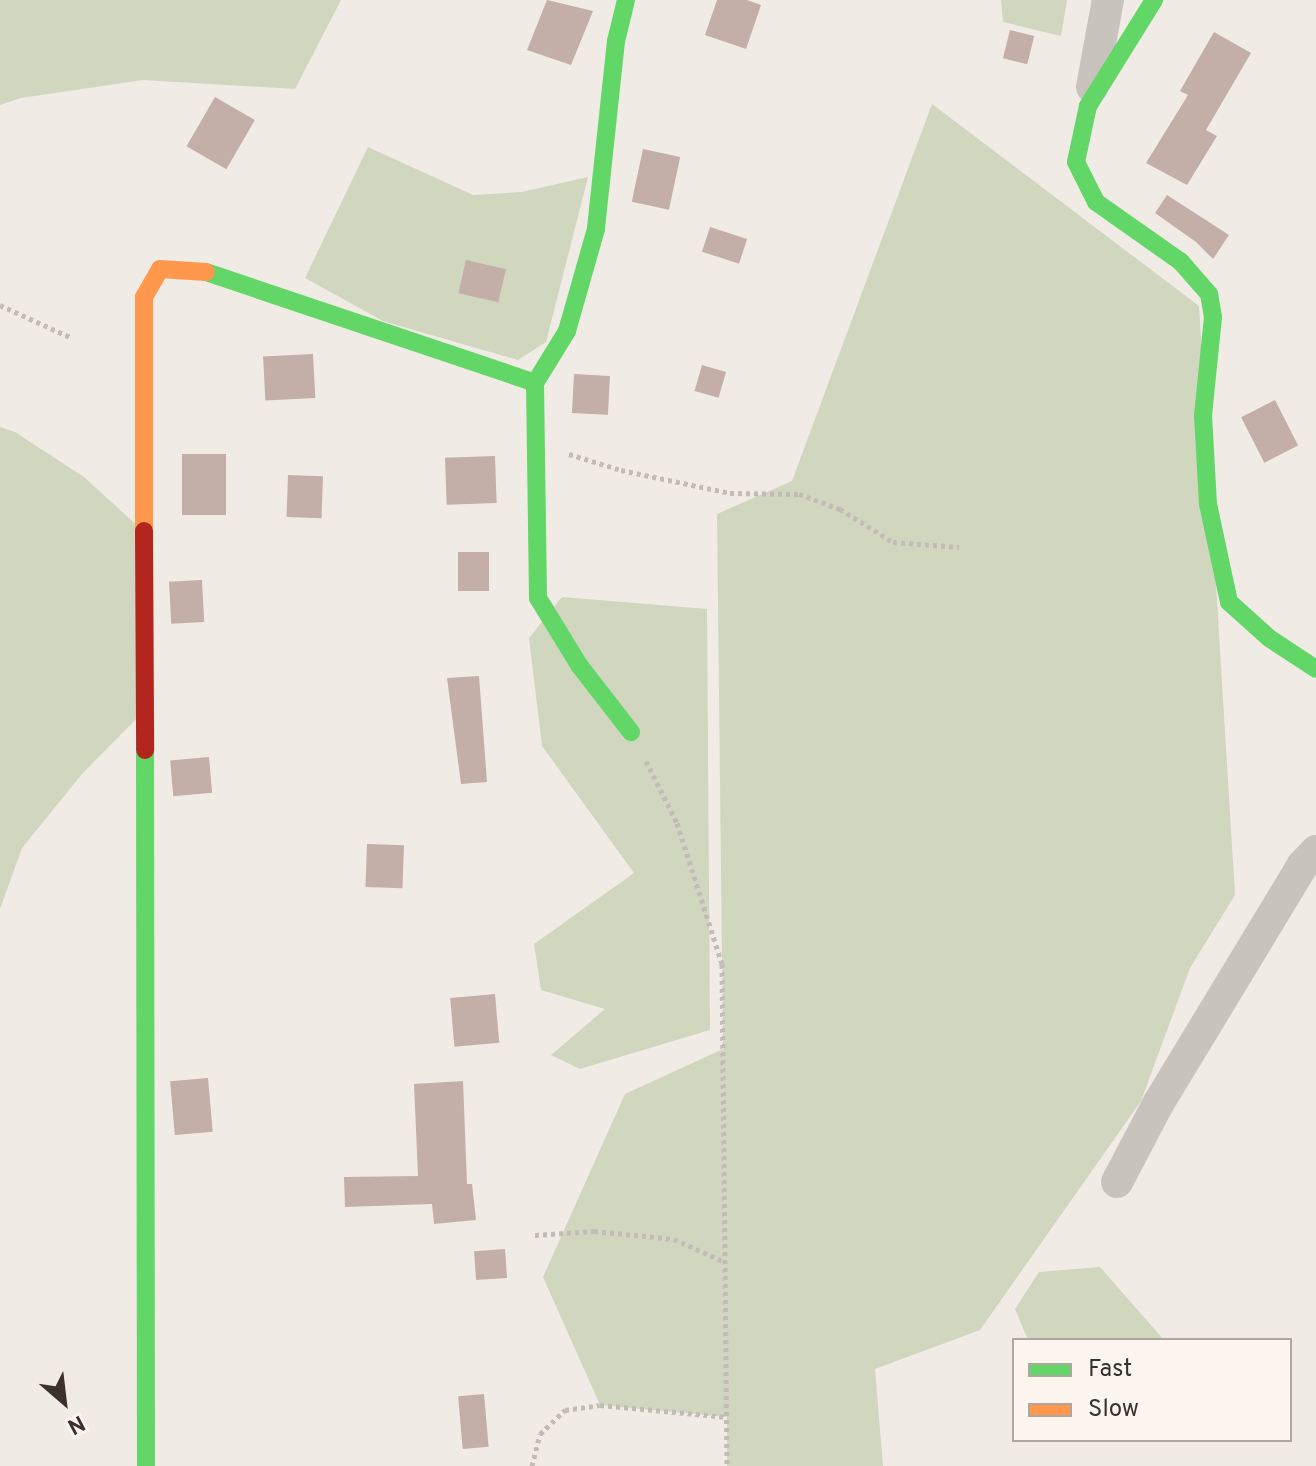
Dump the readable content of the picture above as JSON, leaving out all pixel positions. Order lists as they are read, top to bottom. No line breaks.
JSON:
{"legend":["Fast","Slow"],"north":"bottom right"}
